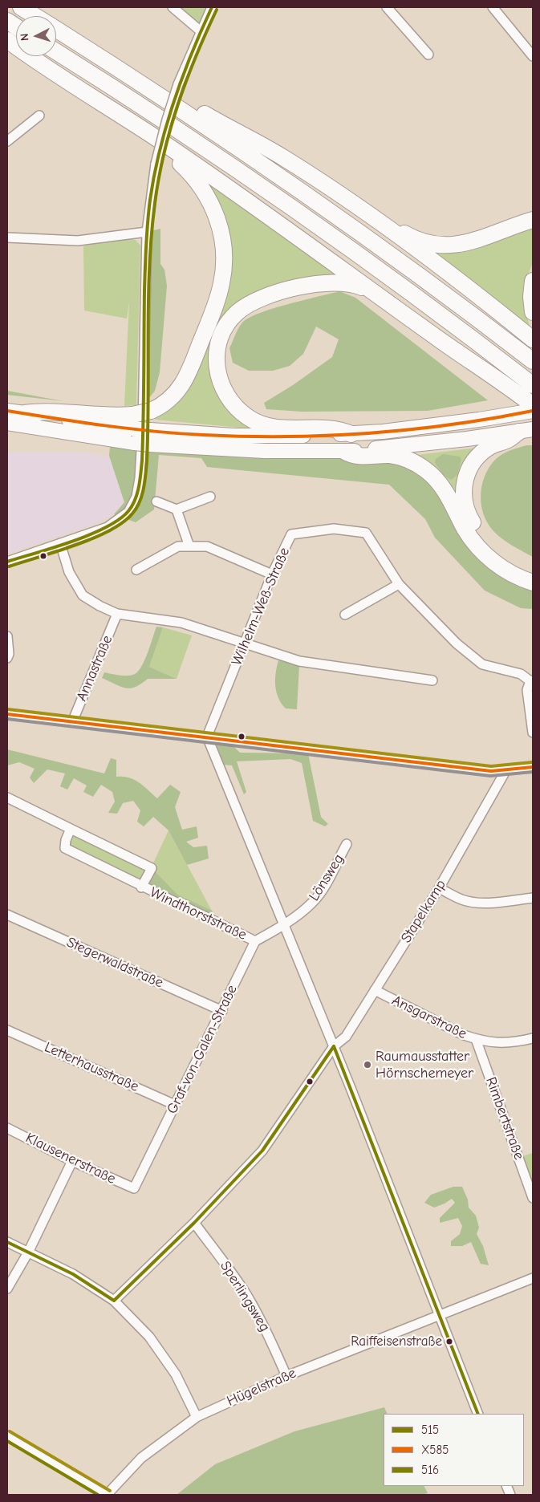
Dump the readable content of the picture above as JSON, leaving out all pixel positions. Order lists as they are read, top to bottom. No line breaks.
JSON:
{"streets":{"street":["Wilhelm-Weß-Straße","Annastraße","Lönsweg","Stapelkamp","Windthorststraße","Stegerwaldstraße","Ansgarstraße","Graf-von-Galen-Straße","Letterhausstraße","Rimbertstraße","Klausenerstraße","Sperlingsweg","Hügelstraße"]},"crossings":[["Stapelkamp","Ansgarstraße"],["Stapelkamp","Sperlingsweg"],["Windthorststraße","Graf-von-Galen-Straße"],["Stegerwaldstraße","Graf-von-Galen-Straße"],["Ansgarstraße","Rimbertstraße"],["Graf-von-Galen-Straße","Letterhausstraße"],["Graf-von-Galen-Straße","Klausenerstraße"],["Sperlingsweg","Hügelstraße"]],"places":["Raumausstatter Hörnschemeyer","Raiffeisenstraße"],"lines":["transit line 515","transit line 516","transit line X585"],"legend":["515","X585","516"],"north":"left"}
